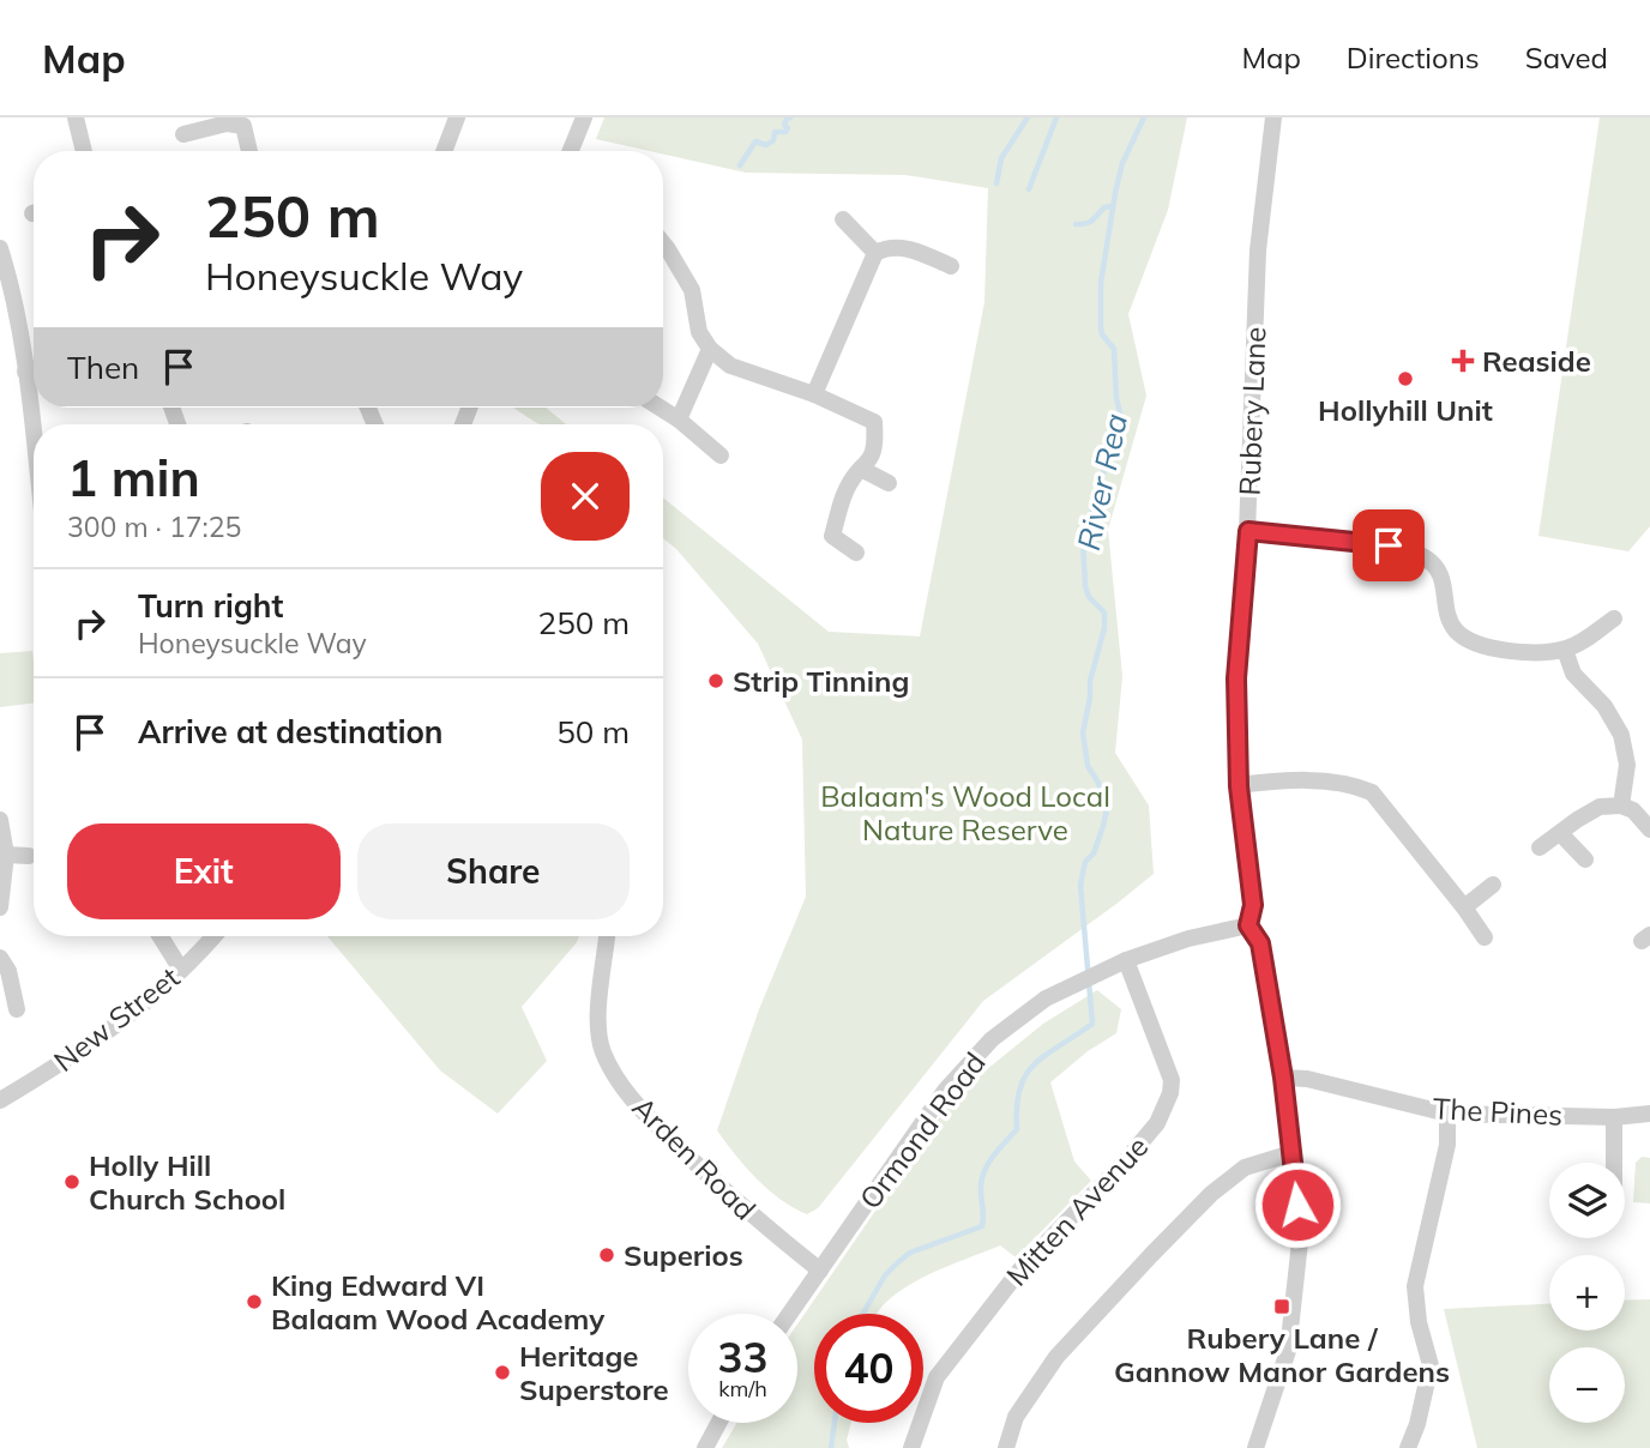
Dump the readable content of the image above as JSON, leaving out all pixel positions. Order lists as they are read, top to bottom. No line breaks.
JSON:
{"streets":{"street":["Rubery Lane","New Street","The Pines","Ormond Road","Arden Road","Mitten Avenue"]},"crossings":[["Rubery Lane","The Pines"],["Rubery Lane","Ormond Road"],["Ormond Road","Arden Road"],["Ormond Road","Mitten Avenue"]],"water":["River Rea"],"parks":["Balaam's Wood Local Nature Reserve"],"places":{"health":["Reaside"],"other":["Hollyhill Unit","Strip Tinning","Holly Hill Church School","Superios","King Edward VI Balaam Wood Academy","Heritage Superstore"],"transit":["Rubery Lane / Gannow Manor Gardens"]},"page":{"header":"Map","nav":["Map","Directions","Saved"],"turn":["250 m","Honeysuckle Way"],"then":"Then","heading":["1 min","300 m · 17:25"],"list":[{"name":"Turn right","note":"Honeysuckle Way","value":"250 m"},{"name":"Arrive at destination","value":"50 m"}],"buttons":["Exit","Share"],"map_buttons":["+","−"],"speed":"33 km/h","limit":"40"}}
